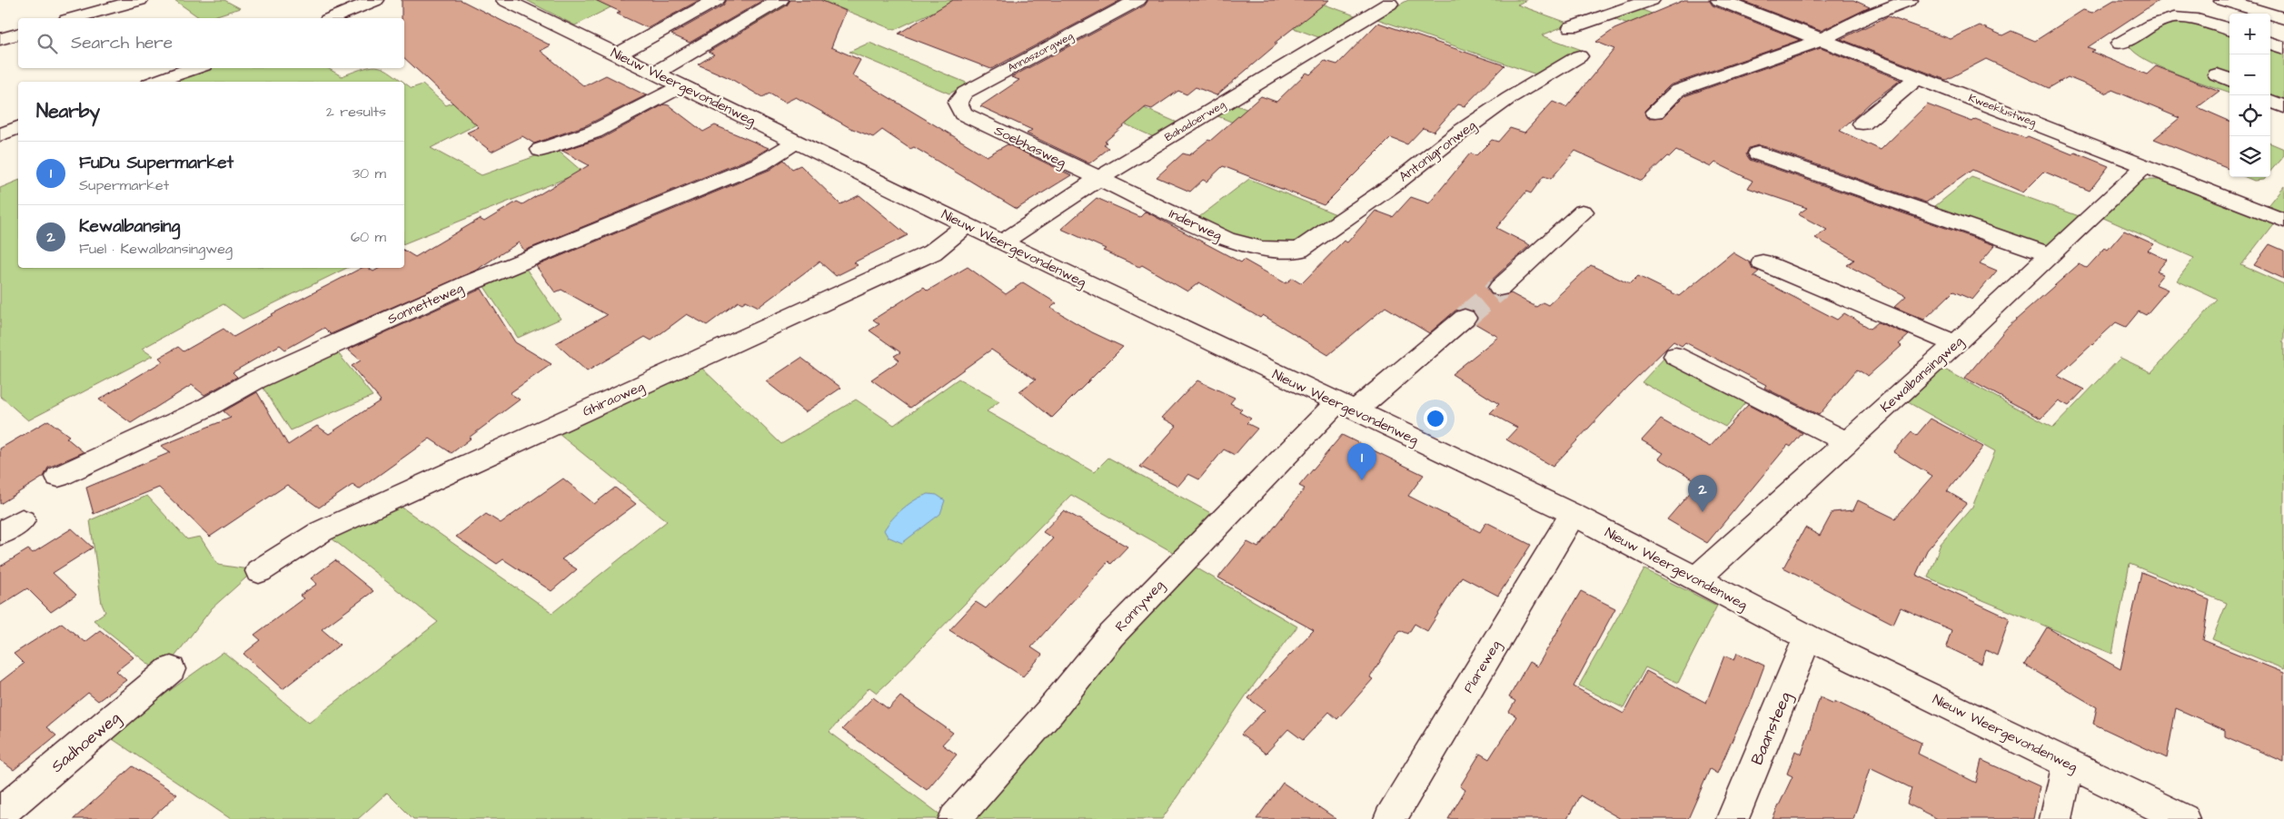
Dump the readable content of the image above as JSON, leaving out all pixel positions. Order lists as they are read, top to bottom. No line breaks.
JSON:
{"streets":{"street":["Annaszorgweg","Nieuw Weergevondenweg","Kweeklustweg","Bahadoerweg","Soebhasweg","Antonigronweg","Inderweg","Sonnetteweg","Kewalbansingweg","Ghiraoweg","Ronnyweg","Piareweg","Baansteeg","Sadhoeweg"]},"crossings":[["Annaszorgweg","Soebhasweg"],["Nieuw Weergevondenweg","Bahadoerweg"],["Nieuw Weergevondenweg","Sonnetteweg"],["Nieuw Weergevondenweg","Kewalbansingweg"],["Nieuw Weergevondenweg","Ghiraoweg"],["Nieuw Weergevondenweg","Ronnyweg"],["Nieuw Weergevondenweg","Piareweg"],["Nieuw Weergevondenweg","Baansteeg"],["Kweeklustweg","Kewalbansingweg"],["Bahadoerweg","Soebhasweg"],["Bahadoerweg","Inderweg"],["Soebhasweg","Inderweg"],["Antonigronweg","Inderweg"]],"page":{"map_buttons":["+","−"],"search":"Search here","heading":["Nearby","2 results"],"list":[{"mark":"1","name":"FuDu Supermarket","note":"Supermarket","value":"30 m"},{"mark":"2","name":"Kewalbansing","note":"Fuel · Kewalbansingweg","value":"60 m"}],"pins":["1","2"]}}
